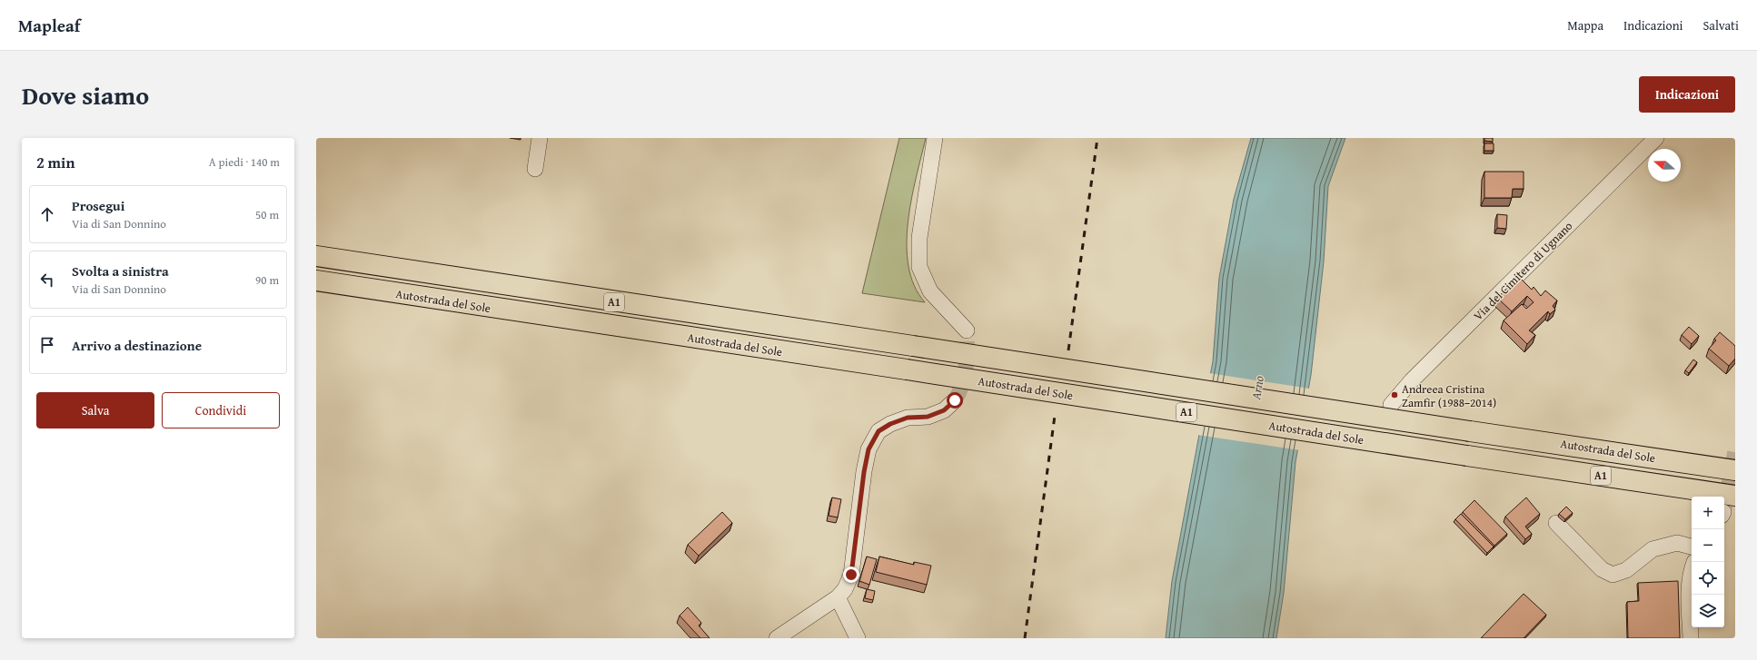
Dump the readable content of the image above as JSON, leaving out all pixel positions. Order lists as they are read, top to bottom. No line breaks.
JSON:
{"streets":{"highway":["Autostrada del Sole","A1"],"street":["Via del Cimitero di Ugnano"]},"water":["Arno"],"places":["Andreea Cristina Zamfir (1988–2014)"],"north":"left","page":{"header":"Mapleaf","nav":["Mappa","Indicazioni","Salvati"],"title":"Dove siamo","buttons":["Indicazioni",["Salva","Condividi"]],"heading":["2 min","A piedi · 140 m"],"list":[["Prosegui","Via di San Donnino","50 m"],["Svolta a sinistra","Via di San Donnino","90 m"],"Arrivo a destinazione"],"map_buttons":["+","−"]}}
